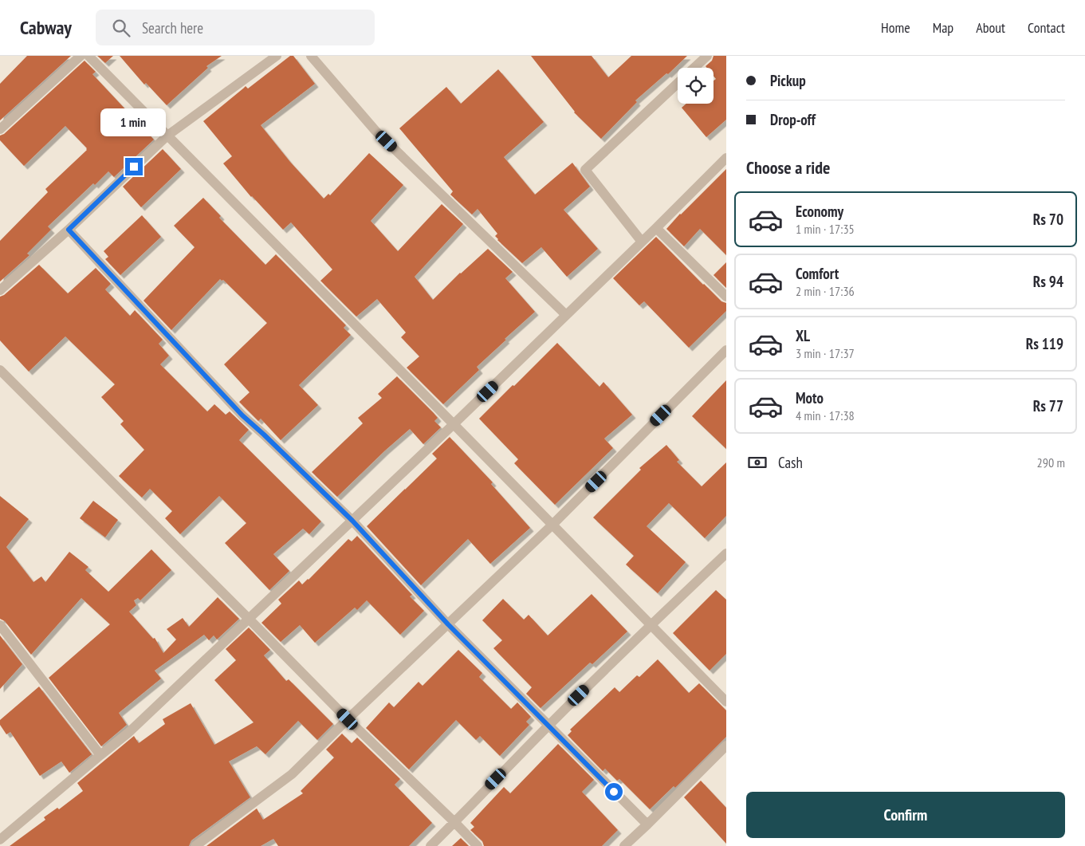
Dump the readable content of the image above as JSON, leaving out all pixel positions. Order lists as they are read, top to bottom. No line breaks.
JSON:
{"page":{"header":"Cabway","search":"Search here","nav":["Home","Map","About","Contact"],"banner":["Pickup","Drop-off"],"bubble":"1 min","heading":"Choose a ride","list":[{"name":"Economy","note":"1 min · 17:35","value":"Rs 70"},{"name":"Comfort","note":"2 min · 17:36","value":"Rs 94"},{"name":"XL","note":"3 min · 17:37","value":"Rs 119"},{"name":"Moto","note":"4 min · 17:38","value":"Rs 77"}],"pay":["Cash","290 m"],"buttons":"Confirm"}}
